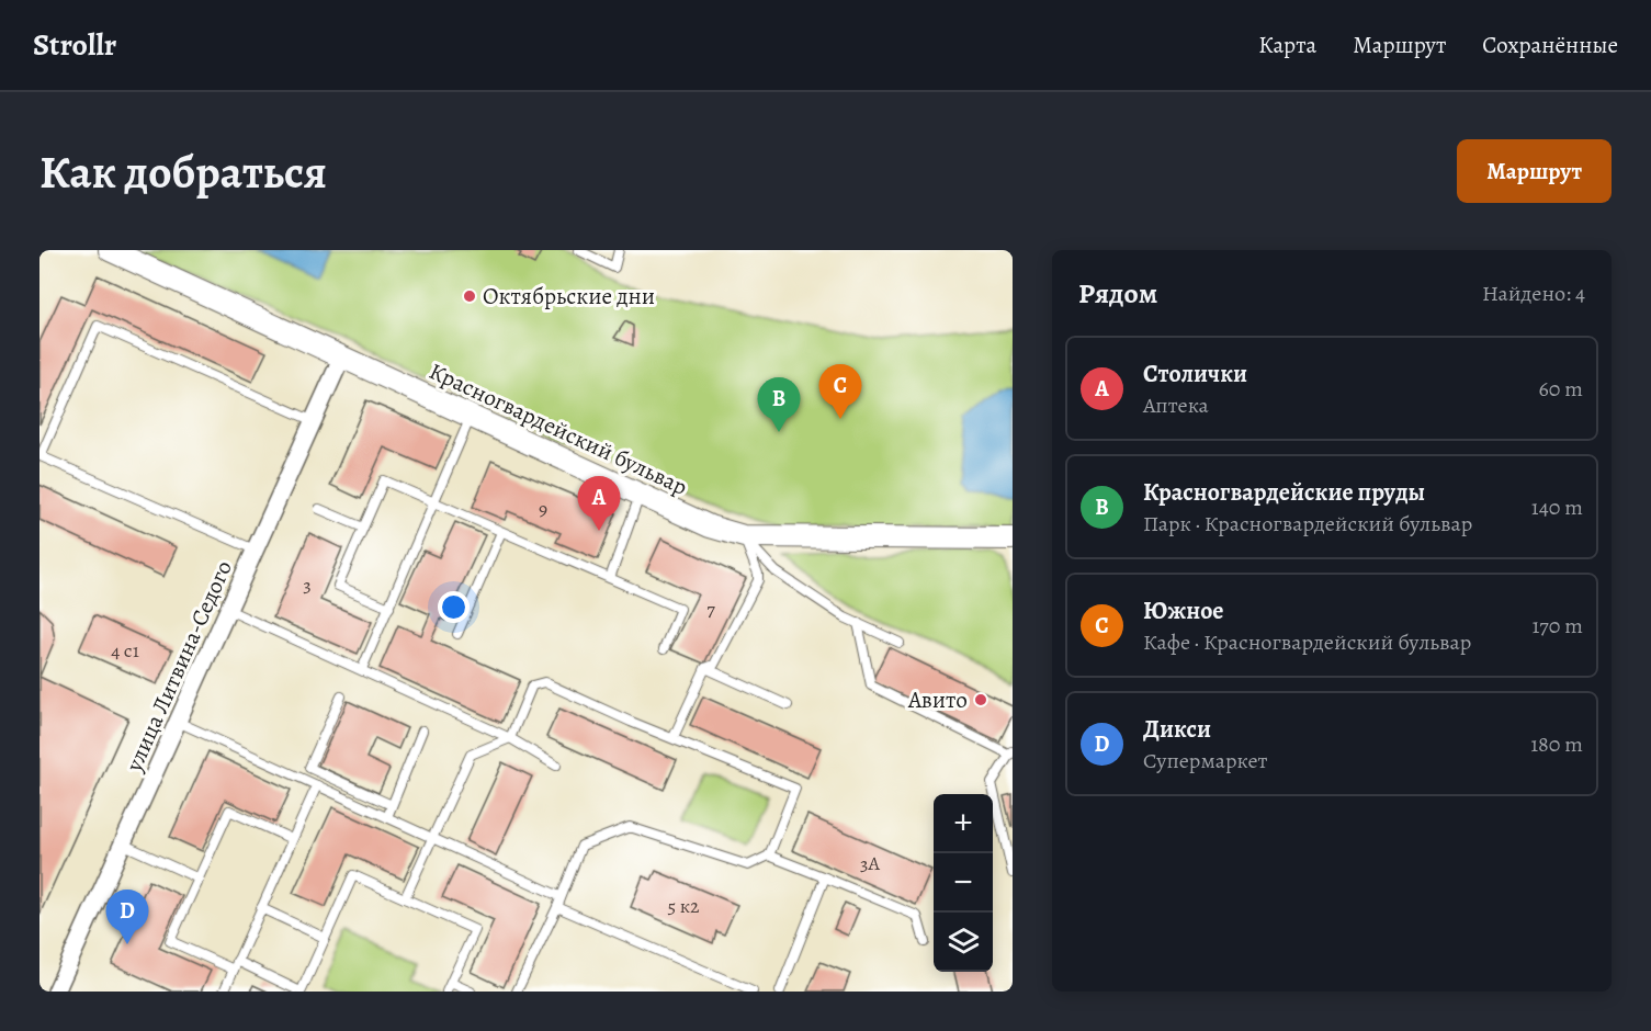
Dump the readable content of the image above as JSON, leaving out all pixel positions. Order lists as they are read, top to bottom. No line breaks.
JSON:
{"streets":{"street":["Красногвардейский бульвар","улица Литвина-Седого"]},"crossings":[["Красногвардейский бульвар","улица Литвина-Седого"]],"places":["Октябрьские дни","Авито"],"house_numbers":["9","3","7","4 с1","3А","5 к2"],"page":{"header":"Strollr","nav":["Карта","Маршрут","Сохранённые"],"buttons":"Маршрут","title":"Как добраться","heading":["Рядом","Найдено: 4"],"list":[{"mark":"A","name":"Столички","note":"Аптека","value":"60 m"},{"mark":"B","name":"Красногвардейские пруды","note":"Парк · Красногвардейский бульвар","value":"140 m"},{"mark":"C","name":"Южное","note":"Кафе · Красногвардейский бульвар","value":"170 m"},{"mark":"D","name":"Дикси","note":"Супермаркет","value":"180 m"}],"pins":["C","B","A","D"],"map_buttons":["+","−"]}}
